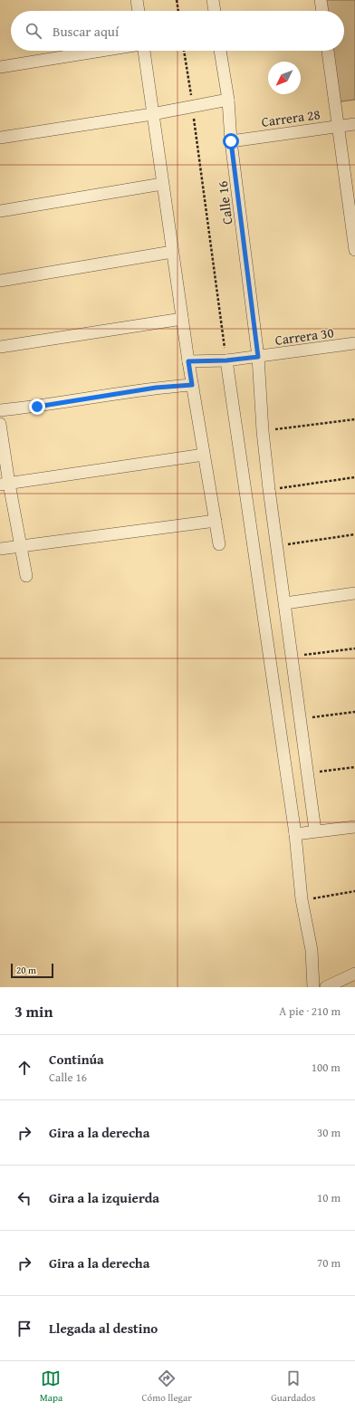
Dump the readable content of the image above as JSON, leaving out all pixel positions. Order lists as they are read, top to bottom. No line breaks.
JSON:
{"streets":{"street":["Carrera 28","Calle 16","Carrera 30"]},"crossings":[["Carrera 28","Calle 16"],["Calle 16","Carrera 30"]],"scale_bar":"20 m","north":"bottom left","page":{"search":"Buscar aquí","scale":"20 m","heading":["3 min","A pie · 210 m"],"list":[["Continúa","Calle 16","100 m"],["Gira a la derecha","30 m"],["Gira a la izquierda","10 m"],["Gira a la derecha","70 m"],"Llegada al destino"],"nav":["Mapa","Cómo llegar","Guardados"]}}
